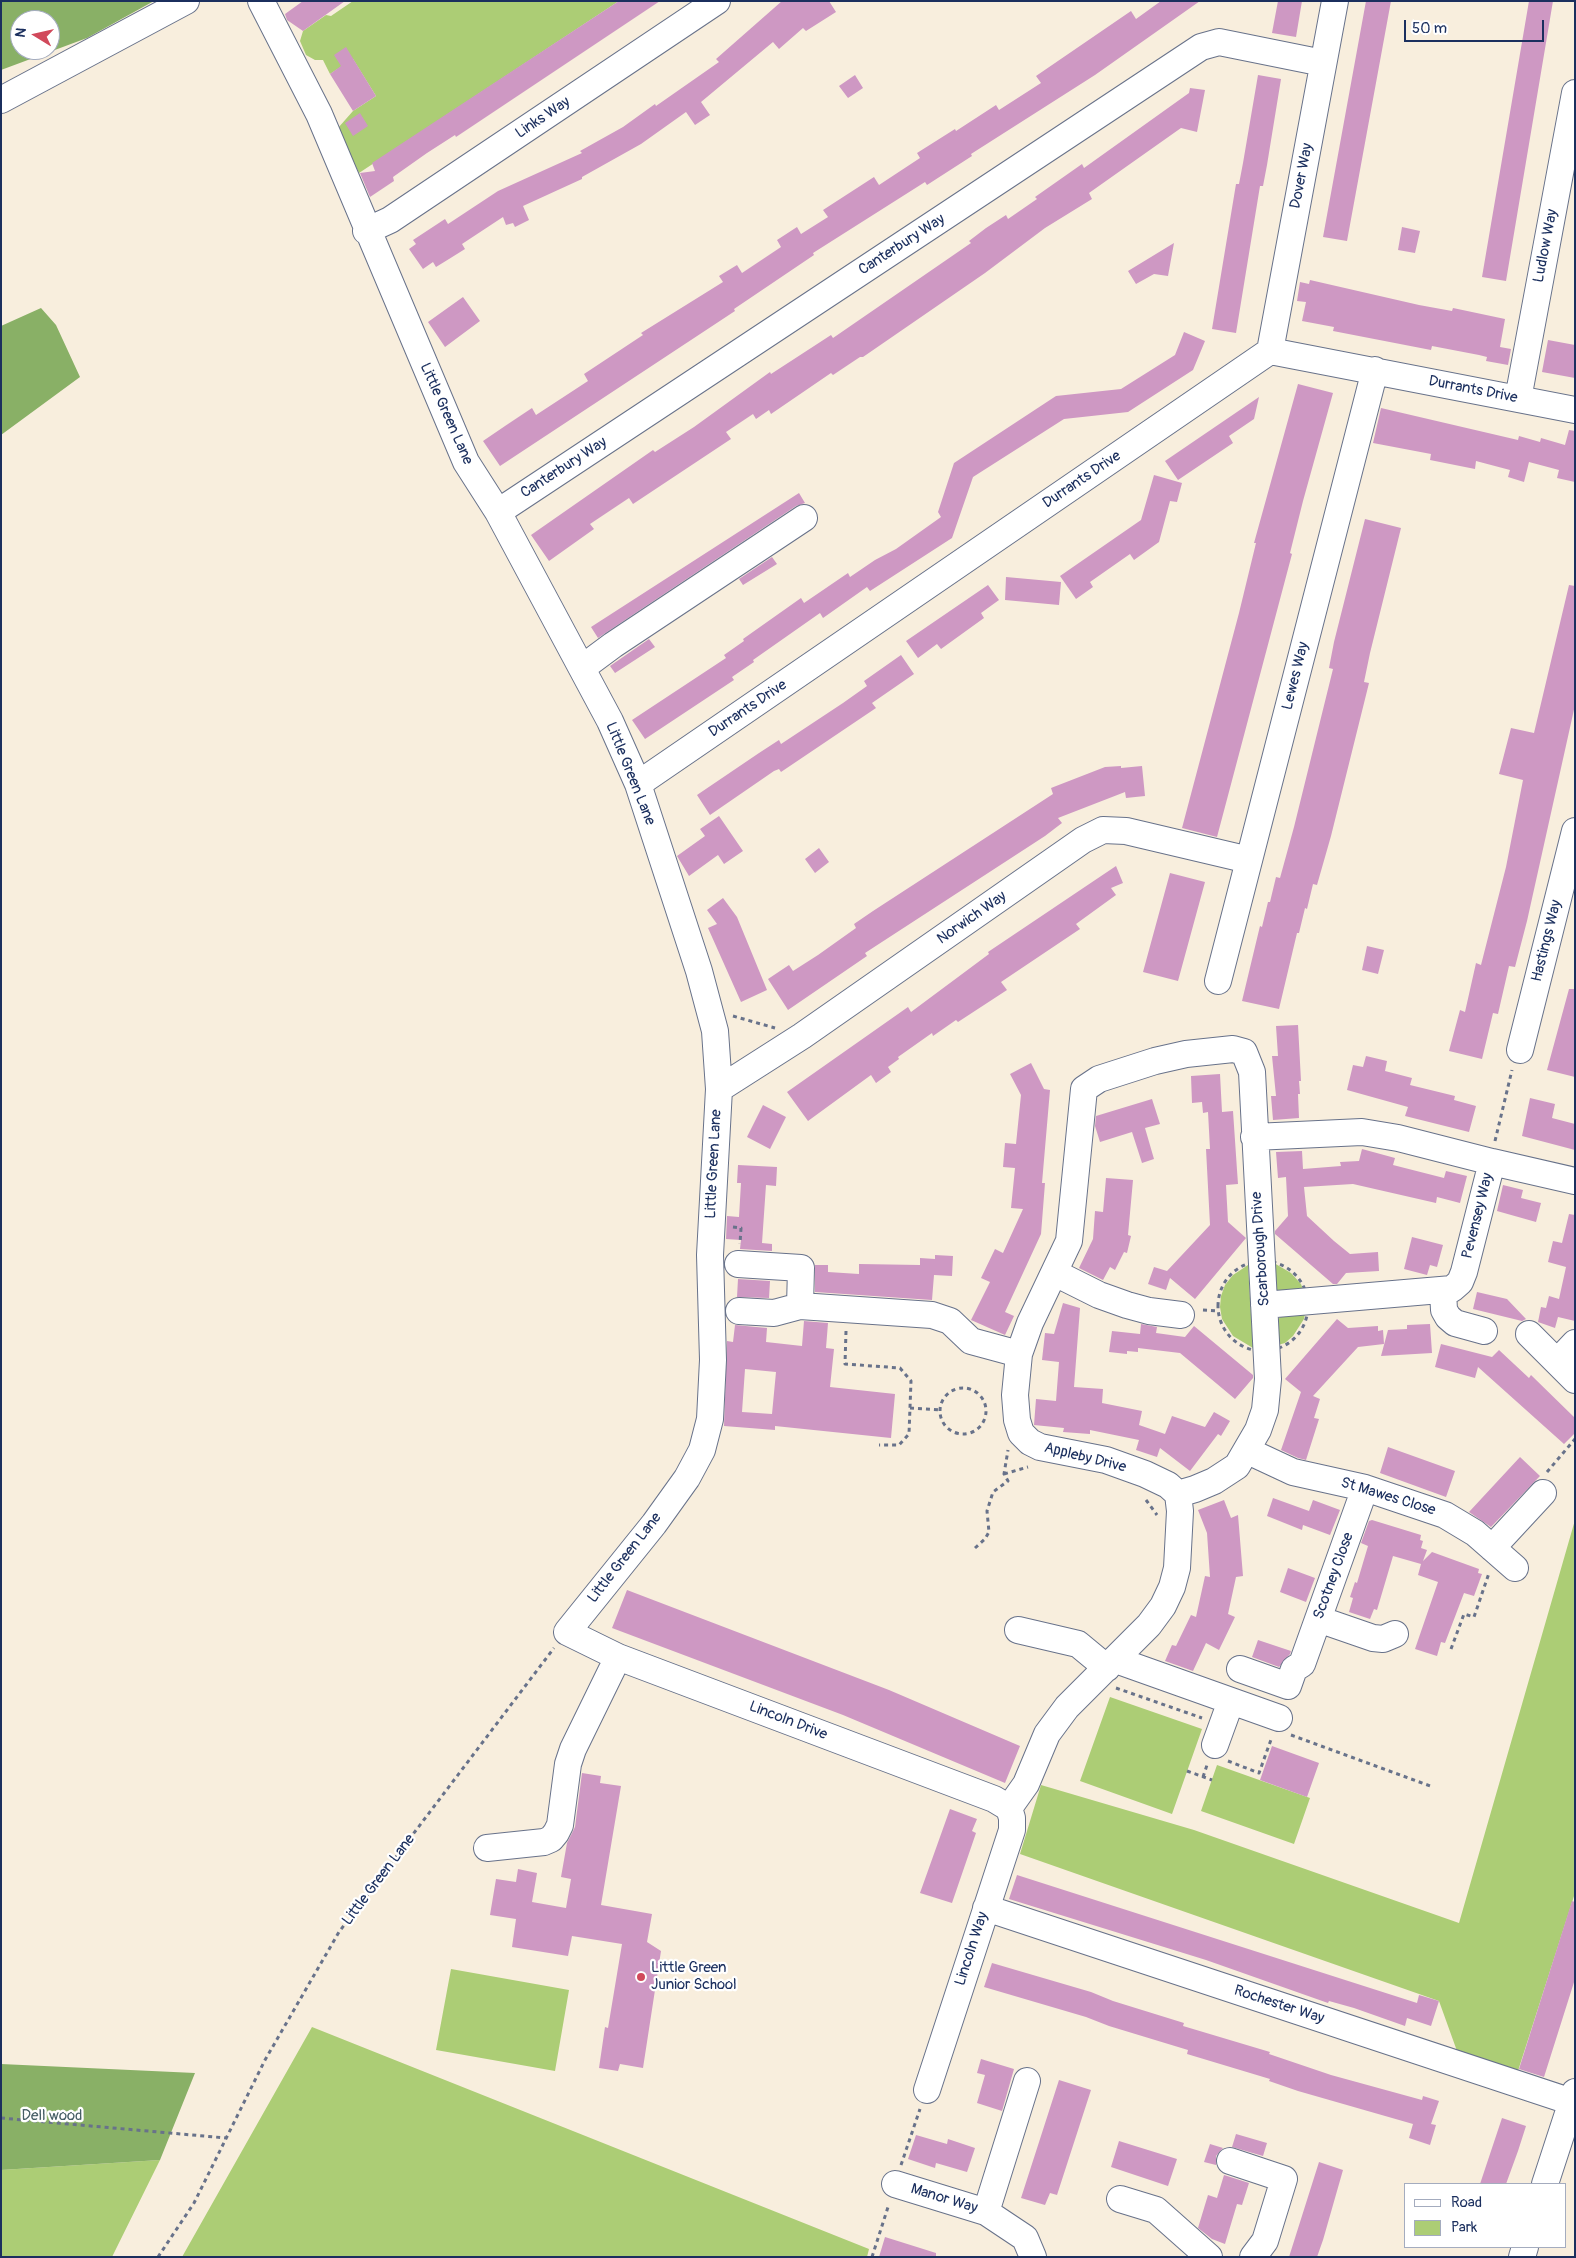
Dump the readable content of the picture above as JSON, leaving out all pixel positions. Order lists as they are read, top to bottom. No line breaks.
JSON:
{"streets":{"street":["Links Way","Dover Way","Canterbury Way","Ludlow Way","Durrants Drive","Little Green Lane","Lewes Way","Norwich Way","Hastings Way","Pevensey Way","Scarborough Drive","Appleby Drive","St Mawes Close","Scotney Close","Lincoln Drive","Lincoln Way","Rochester Way","Manor Way"]},"crossings":[["Links Way","Little Green Lane"],["Dover Way","Canterbury Way"],["Dover Way","Durrants Drive"],["Canterbury Way","Little Green Lane"],["Ludlow Way","Durrants Drive"],["Durrants Drive","Little Green Lane"],["Durrants Drive","Lewes Way"],["Little Green Lane","Norwich Way"],["Little Green Lane","Lincoln Drive"],["Lewes Way","Norwich Way"],["Pevensey Way","Scarborough Drive"],["Scarborough Drive","Appleby Drive"],["Scarborough Drive","St Mawes Close"],["St Mawes Close","Scotney Close"],["Lincoln Drive","Lincoln Way"],["Lincoln Way","Rochester Way"]],"parks":["Dell wood"],"places":["Little Green Junior School"],"legend":["Road","Park"],"scale_bar":"50 m","north":"left"}
